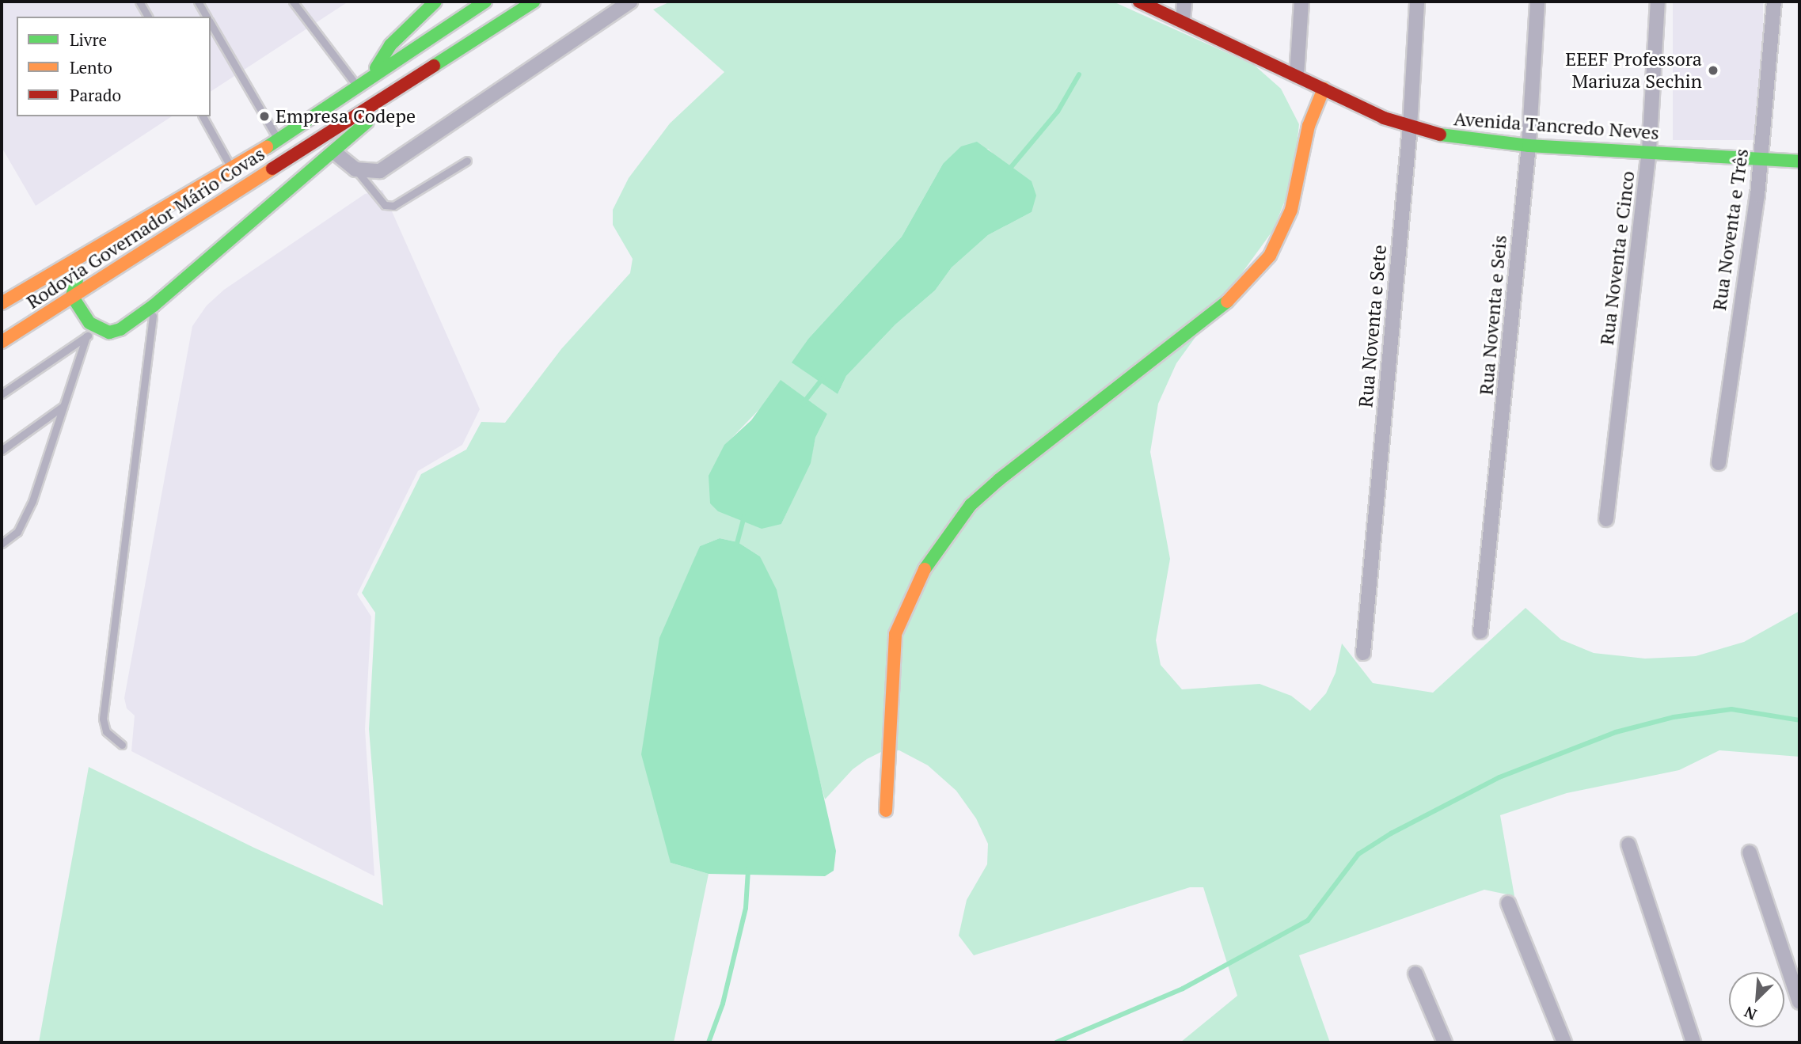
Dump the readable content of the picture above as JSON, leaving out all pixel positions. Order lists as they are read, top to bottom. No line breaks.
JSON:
{"streets":{"main road":["Avenida Tancredo Neves","Rodovia Governador Mário Covas"],"street":["Rua Noventa e Três","Rua Noventa e Cinco","Rua Noventa e Seis","Rua Noventa e Sete"]},"crossings":[["Avenida Tancredo Neves","Rua Noventa e Três"],["Avenida Tancredo Neves","Rua Noventa e Cinco"],["Avenida Tancredo Neves","Rua Noventa e Seis"],["Avenida Tancredo Neves","Rua Noventa e Sete"]],"places":["EEEF Professora Mariuza Sechin","Empresa Codepe"],"legend":["Livre","Lento","Parado"],"north":"bottom left"}
